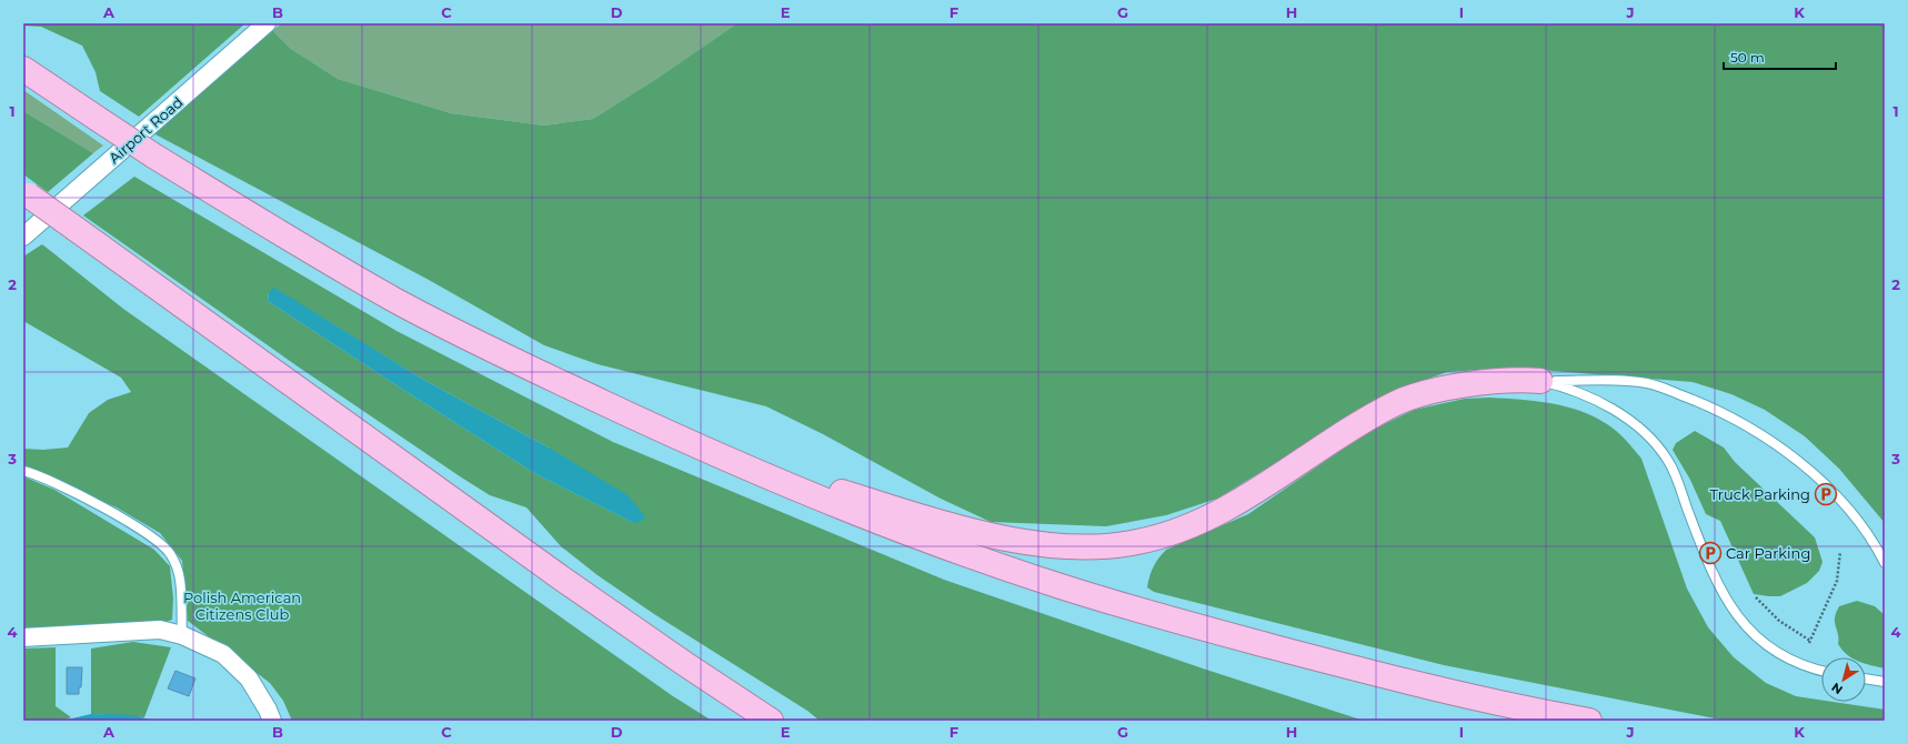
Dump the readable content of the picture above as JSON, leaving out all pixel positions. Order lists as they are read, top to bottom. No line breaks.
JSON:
{"streets":{"street":["Airport Road"]},"parks":["Polish American Citizens Club"],"places":{"parking":["Truck Parking","Car Parking"]},"scale_bar":"50 m","north":"bottom left","grid":{"columns":["A","B","C","D","E","F","G","H","I","J","K"],"rows":["1","2","3","4"]}}
